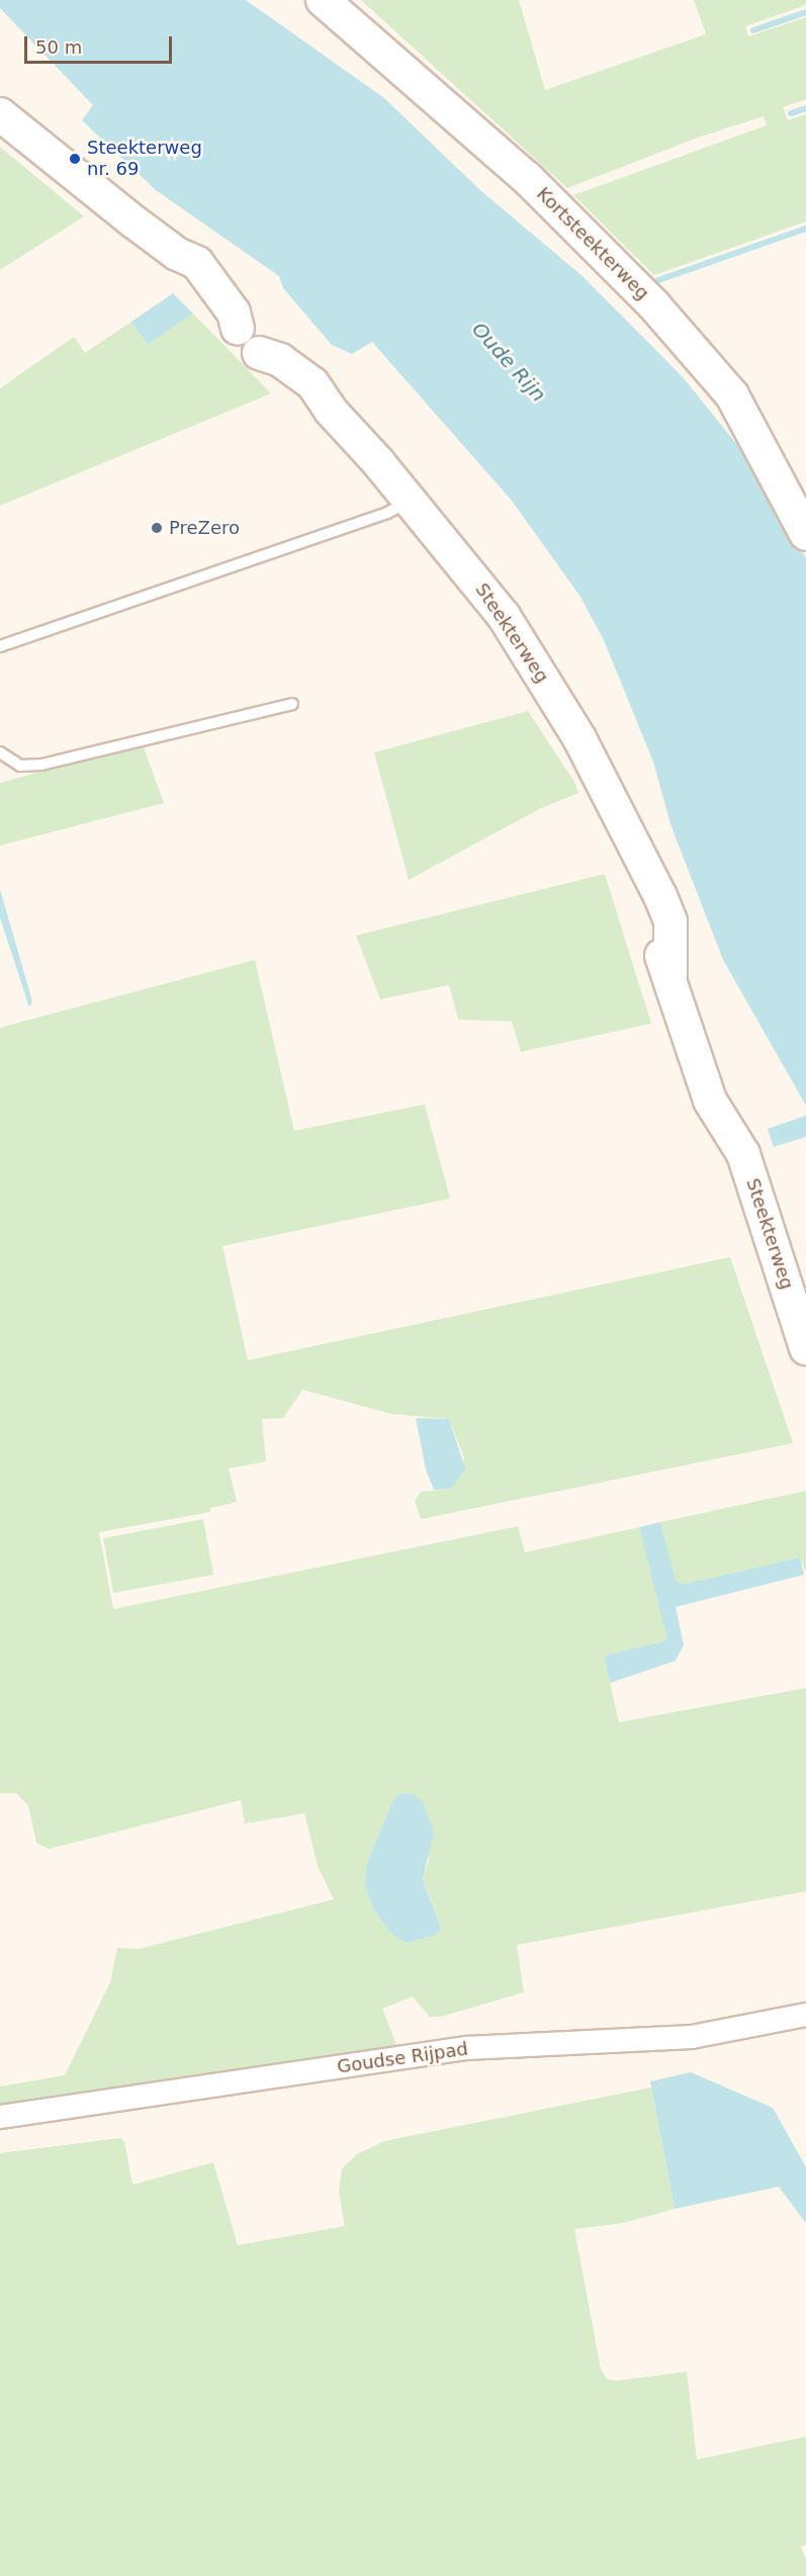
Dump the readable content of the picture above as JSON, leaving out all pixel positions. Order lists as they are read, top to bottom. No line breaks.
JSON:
{"streets":{"main road":["Kortsteekterweg","Steekterweg"],"street":["Goudse Rijpad"]},"water":["Oude Rijn"],"places":["Steekterweg nr. 69","PreZero"],"scale_bar":"50 m"}
